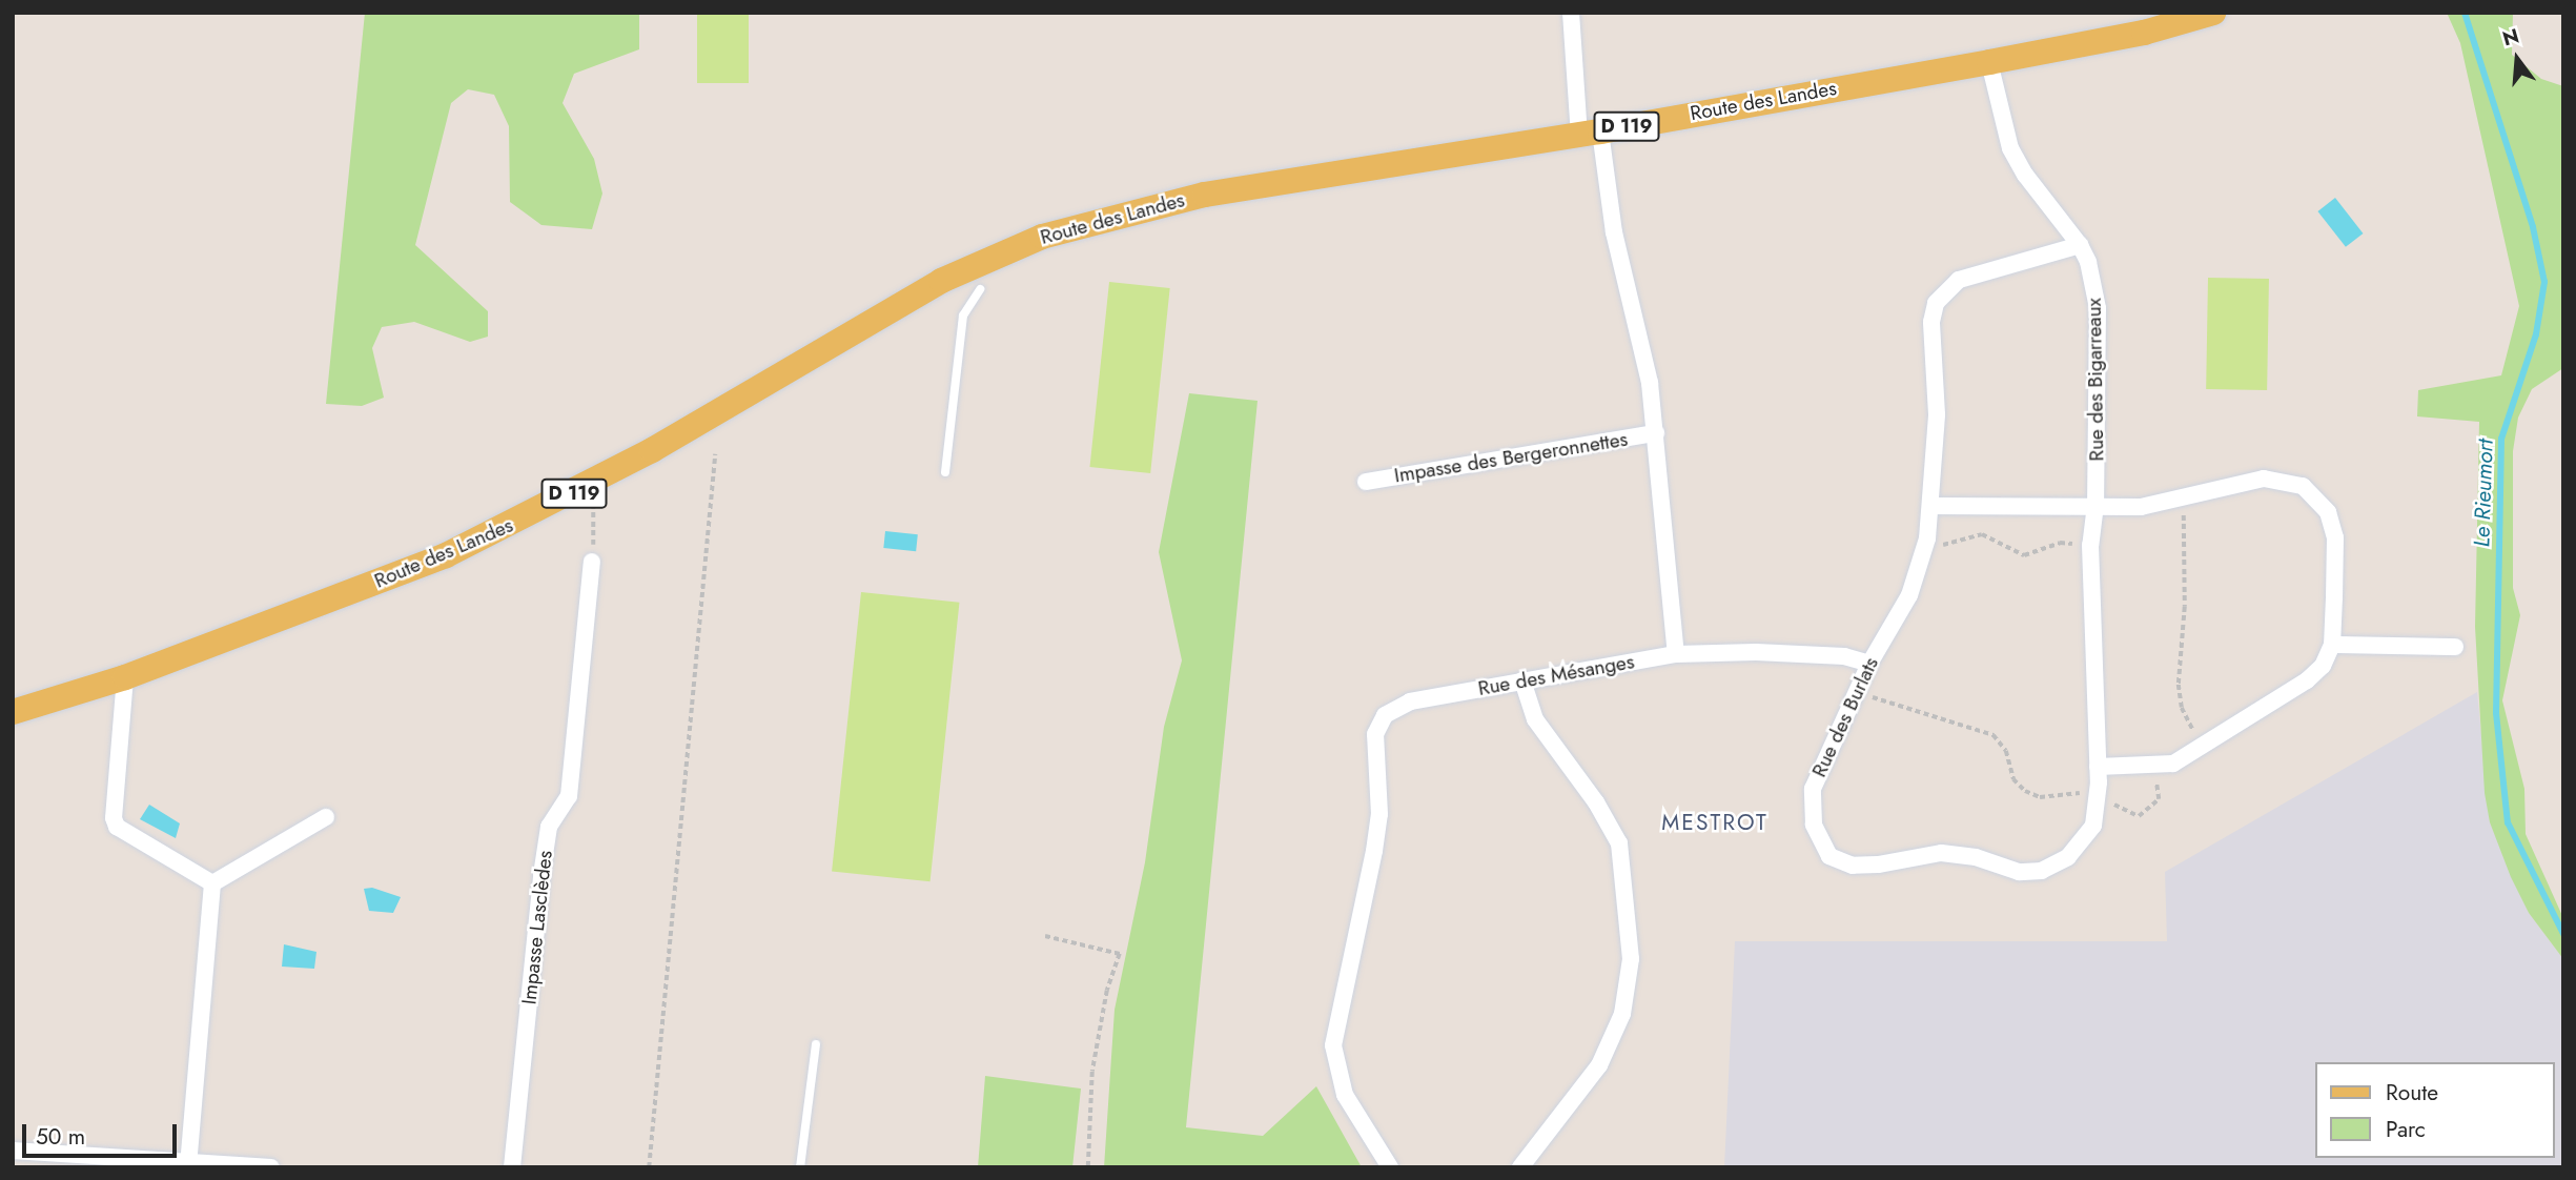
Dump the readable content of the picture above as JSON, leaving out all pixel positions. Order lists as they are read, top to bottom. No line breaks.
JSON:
{"streets":{"main road":["Route des Landes","D 119"],"street":["Rue des Bigarreaux","Impasse des Bergeronnettes","Rue des Mésanges","Rue des Burlats","Impasse Lasclèdes"]},"crossings":[["Route des Landes","Rue des Bigarreaux"],["Rue des Bigarreaux","Rue des Burlats"],["Rue des Mésanges","Rue des Burlats"]],"districts":["MESTROT"],"water":["Le Rieumort"],"legend":["Route","Parc"],"scale_bar":"50 m","north":"top"}
